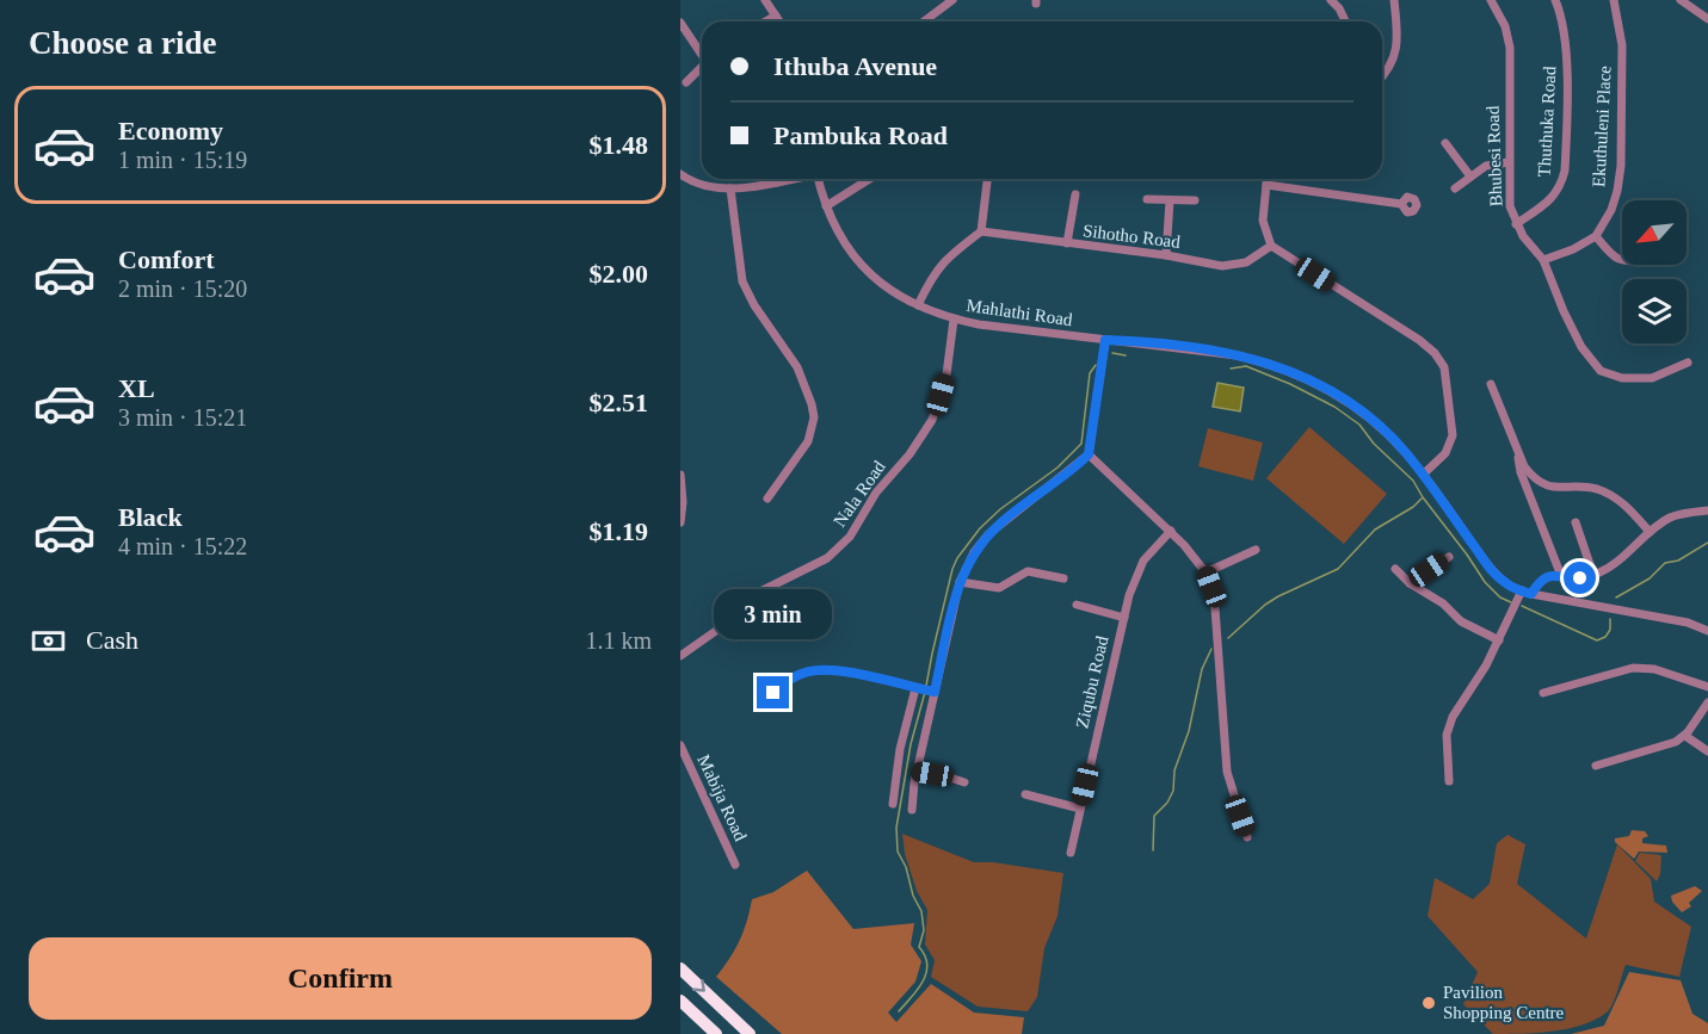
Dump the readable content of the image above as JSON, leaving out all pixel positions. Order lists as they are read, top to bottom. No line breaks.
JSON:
{"streets":{"street":["Thuthuka Road","Ekuthuleni Place","Bhubesi Road","Sihotho Road","Mahlathi Road","Nala Road","Ziqubu Road","Mabija Road"]},"crossings":[["Thuthuka Road","Bhubesi Road"],["Mahlathi Road","Nala Road"]],"places":["Pavilion Shopping Centre"],"north":"bottom left","page":{"heading":"Choose a ride","banner":["Ithuba Avenue","Pambuka Road"],"list":[{"name":"Economy","note":"1 min · 15:19","value":"$1.48"},{"name":"Comfort","note":"2 min · 15:20","value":"$2.00"},{"name":"XL","note":"3 min · 15:21","value":"$2.51"},{"name":"Black","note":"4 min · 15:22","value":"$1.19"}],"bubble":"3 min","pay":["Cash","1.1 km"],"buttons":"Confirm"}}
